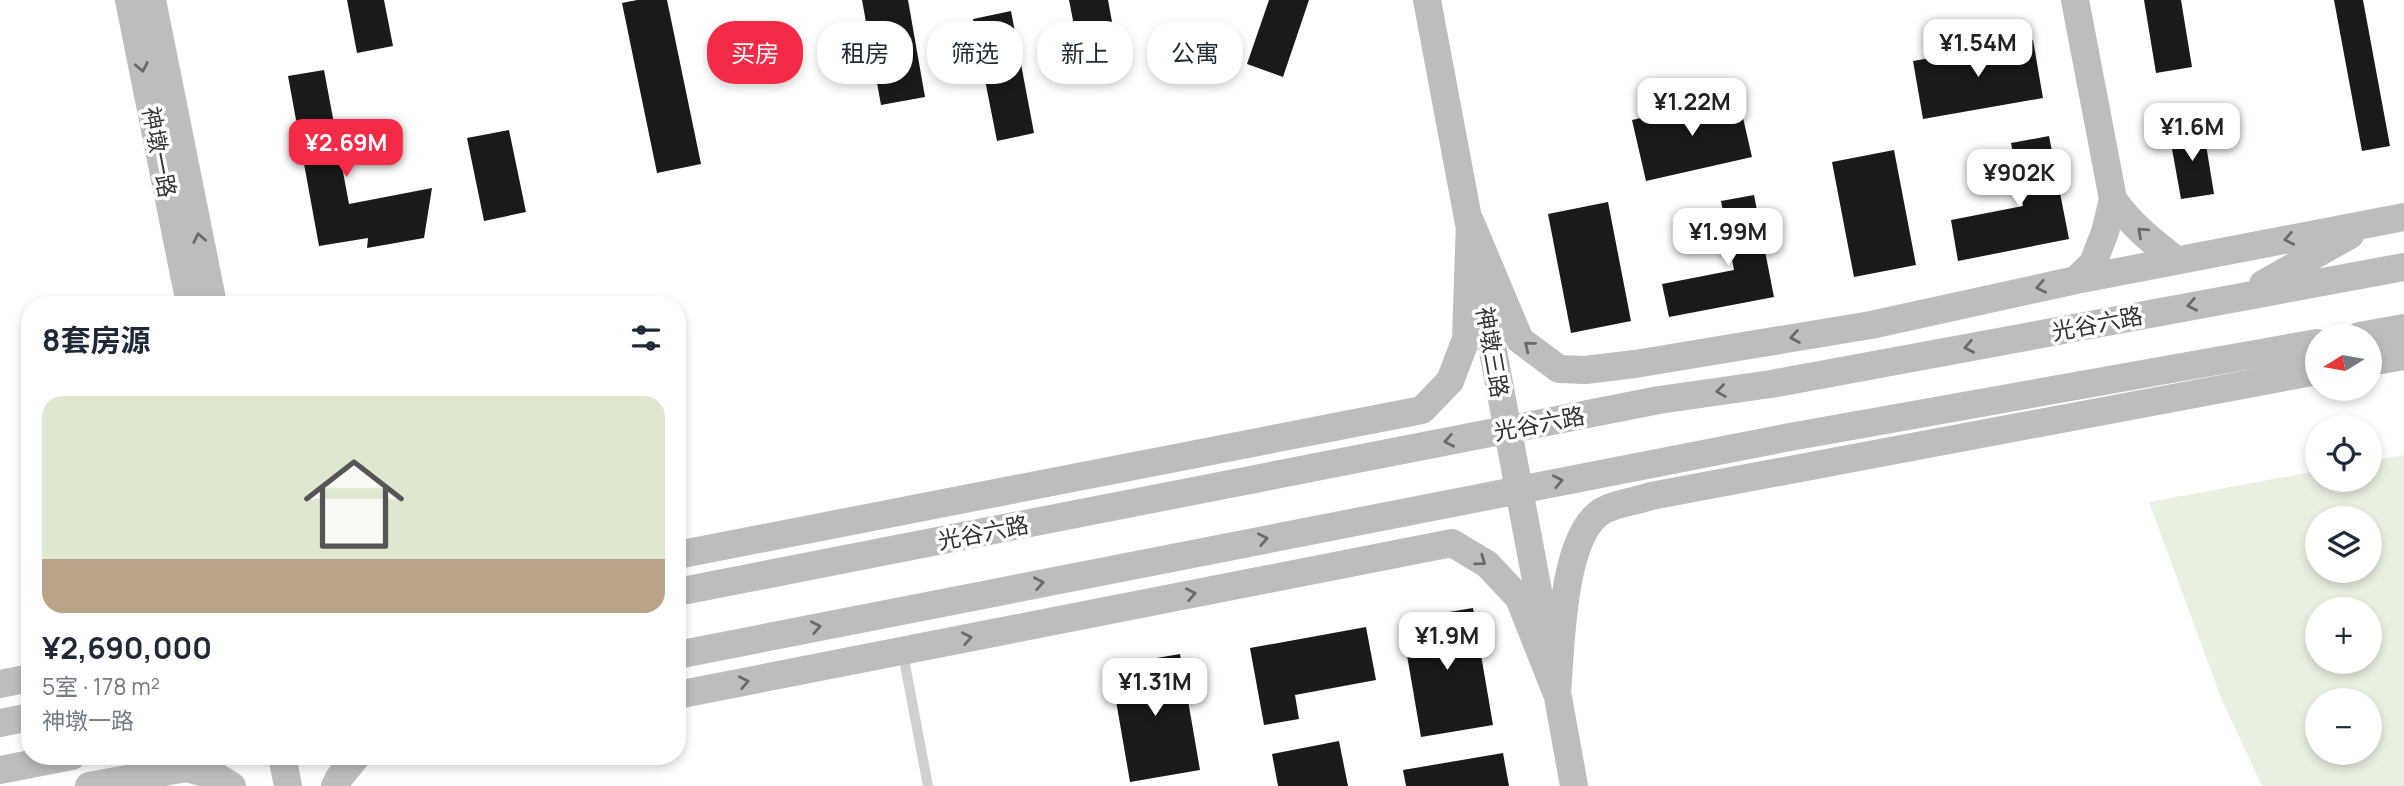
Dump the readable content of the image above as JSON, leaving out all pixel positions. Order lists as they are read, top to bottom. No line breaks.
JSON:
{"streets":{"main road":["神墩一路","光谷六路","神墩三路"]},"crossings":[["光谷六路","神墩三路"]],"north":"left","page":{"price":["¥1.54M","¥1.22M","¥1.6M","¥2.69M","¥902K","¥1.99M","¥1.9M","¥1.31M"],"chip":["买房","租房","筛选","新上","公寓"],"heading":"8套房源","map_buttons":["+","−"],"list":[{"name":"¥2,690,000","note":"5室 · 178 m² · 神墩一路"}]}}
